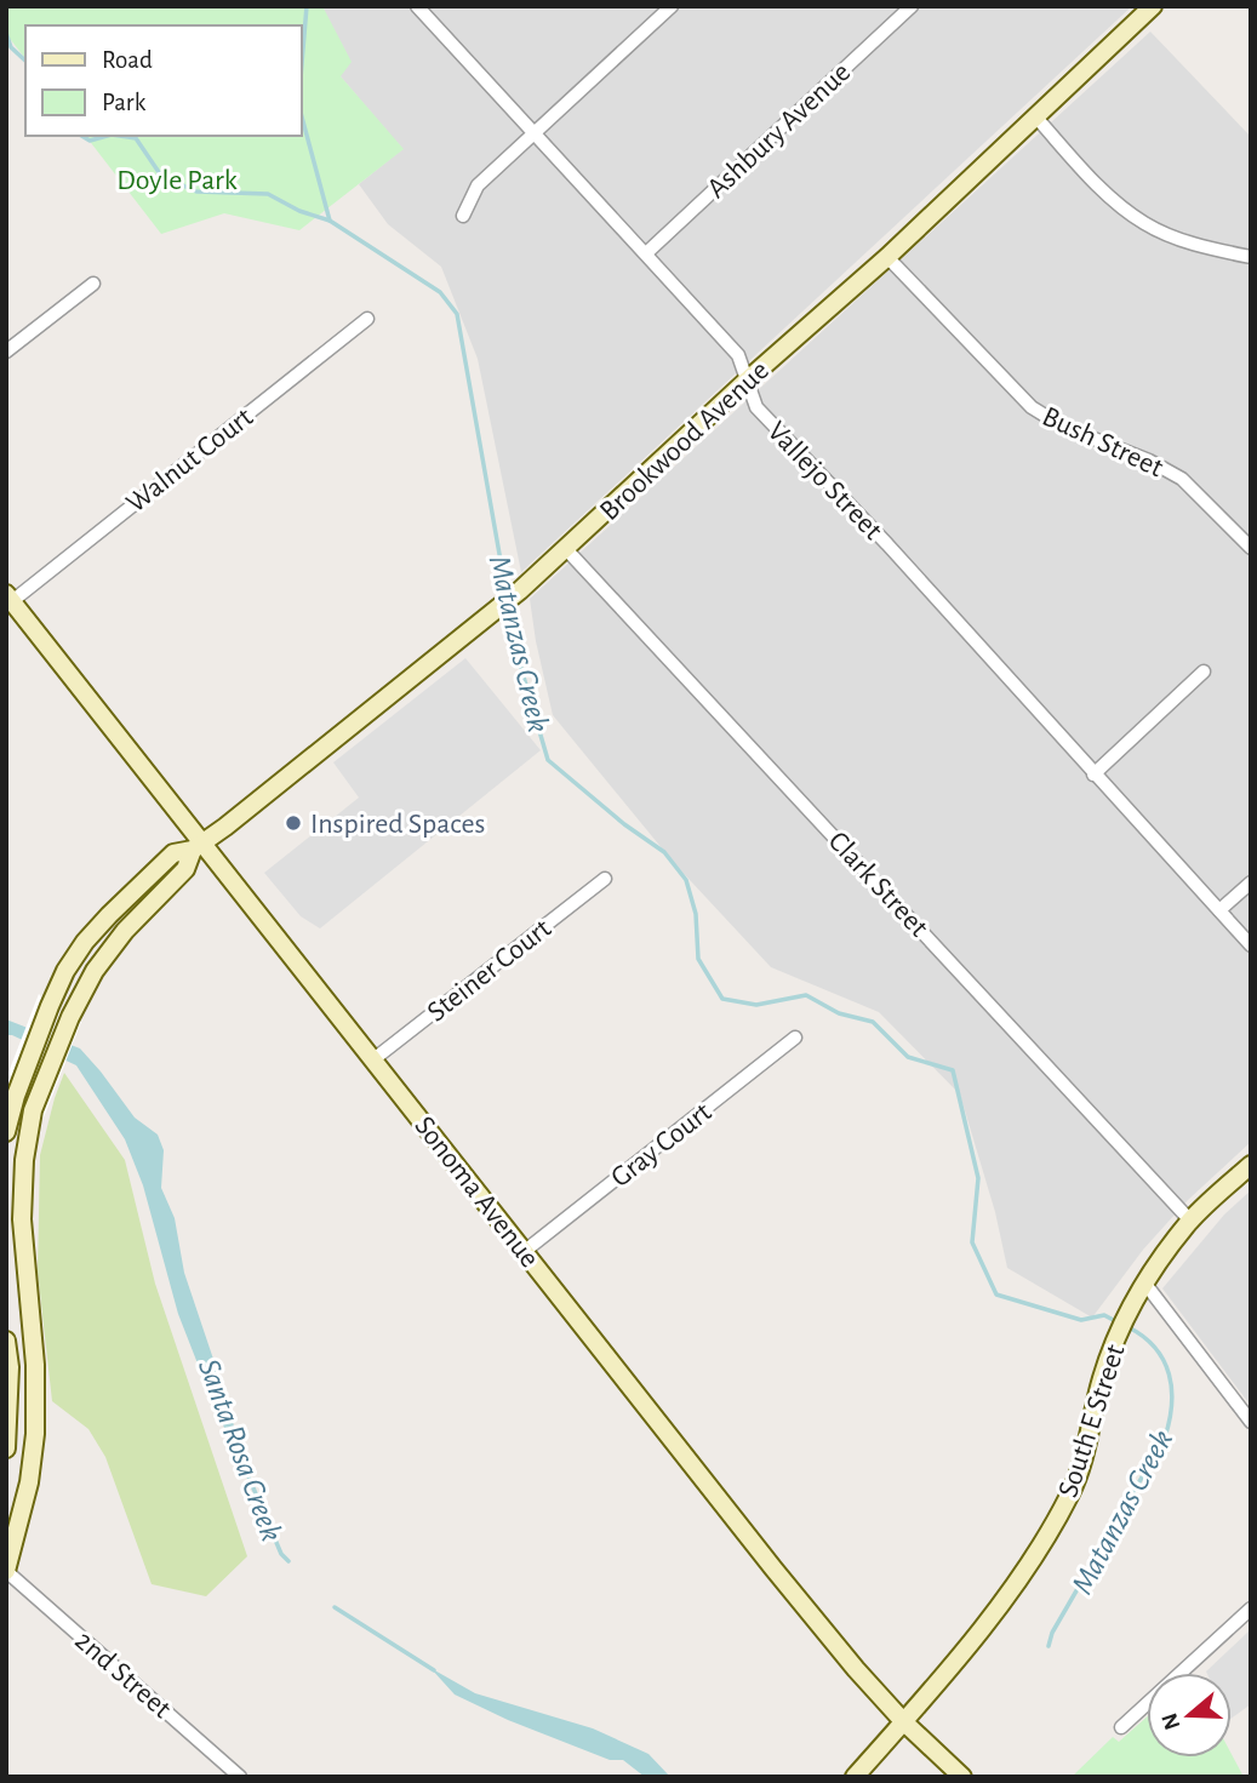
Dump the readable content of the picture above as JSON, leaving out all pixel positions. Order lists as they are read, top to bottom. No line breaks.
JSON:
{"streets":{"street":["Ashbury Avenue","Brookwood Avenue","Bush Street","Walnut Court","Vallejo Street","Clark Street","Steiner Court","Gray Court","Sonoma Avenue","South E Street","2nd Street"]},"crossings":[["Ashbury Avenue","Vallejo Street"],["Brookwood Avenue","Bush Street"],["Brookwood Avenue","Vallejo Street"],["Brookwood Avenue","Clark Street"],["Brookwood Avenue","Sonoma Avenue"],["Brookwood Avenue","2nd Street"],["Walnut Court","Sonoma Avenue"],["Clark Street","South E Street"],["Steiner Court","Sonoma Avenue"],["Gray Court","Sonoma Avenue"],["Sonoma Avenue","South E Street"]],"water":["Matanzas Creek","Santa Rosa Creek"],"parks":["Doyle Park"],"places":["Inspired Spaces"],"legend":["Road","Park"],"north":"left"}
